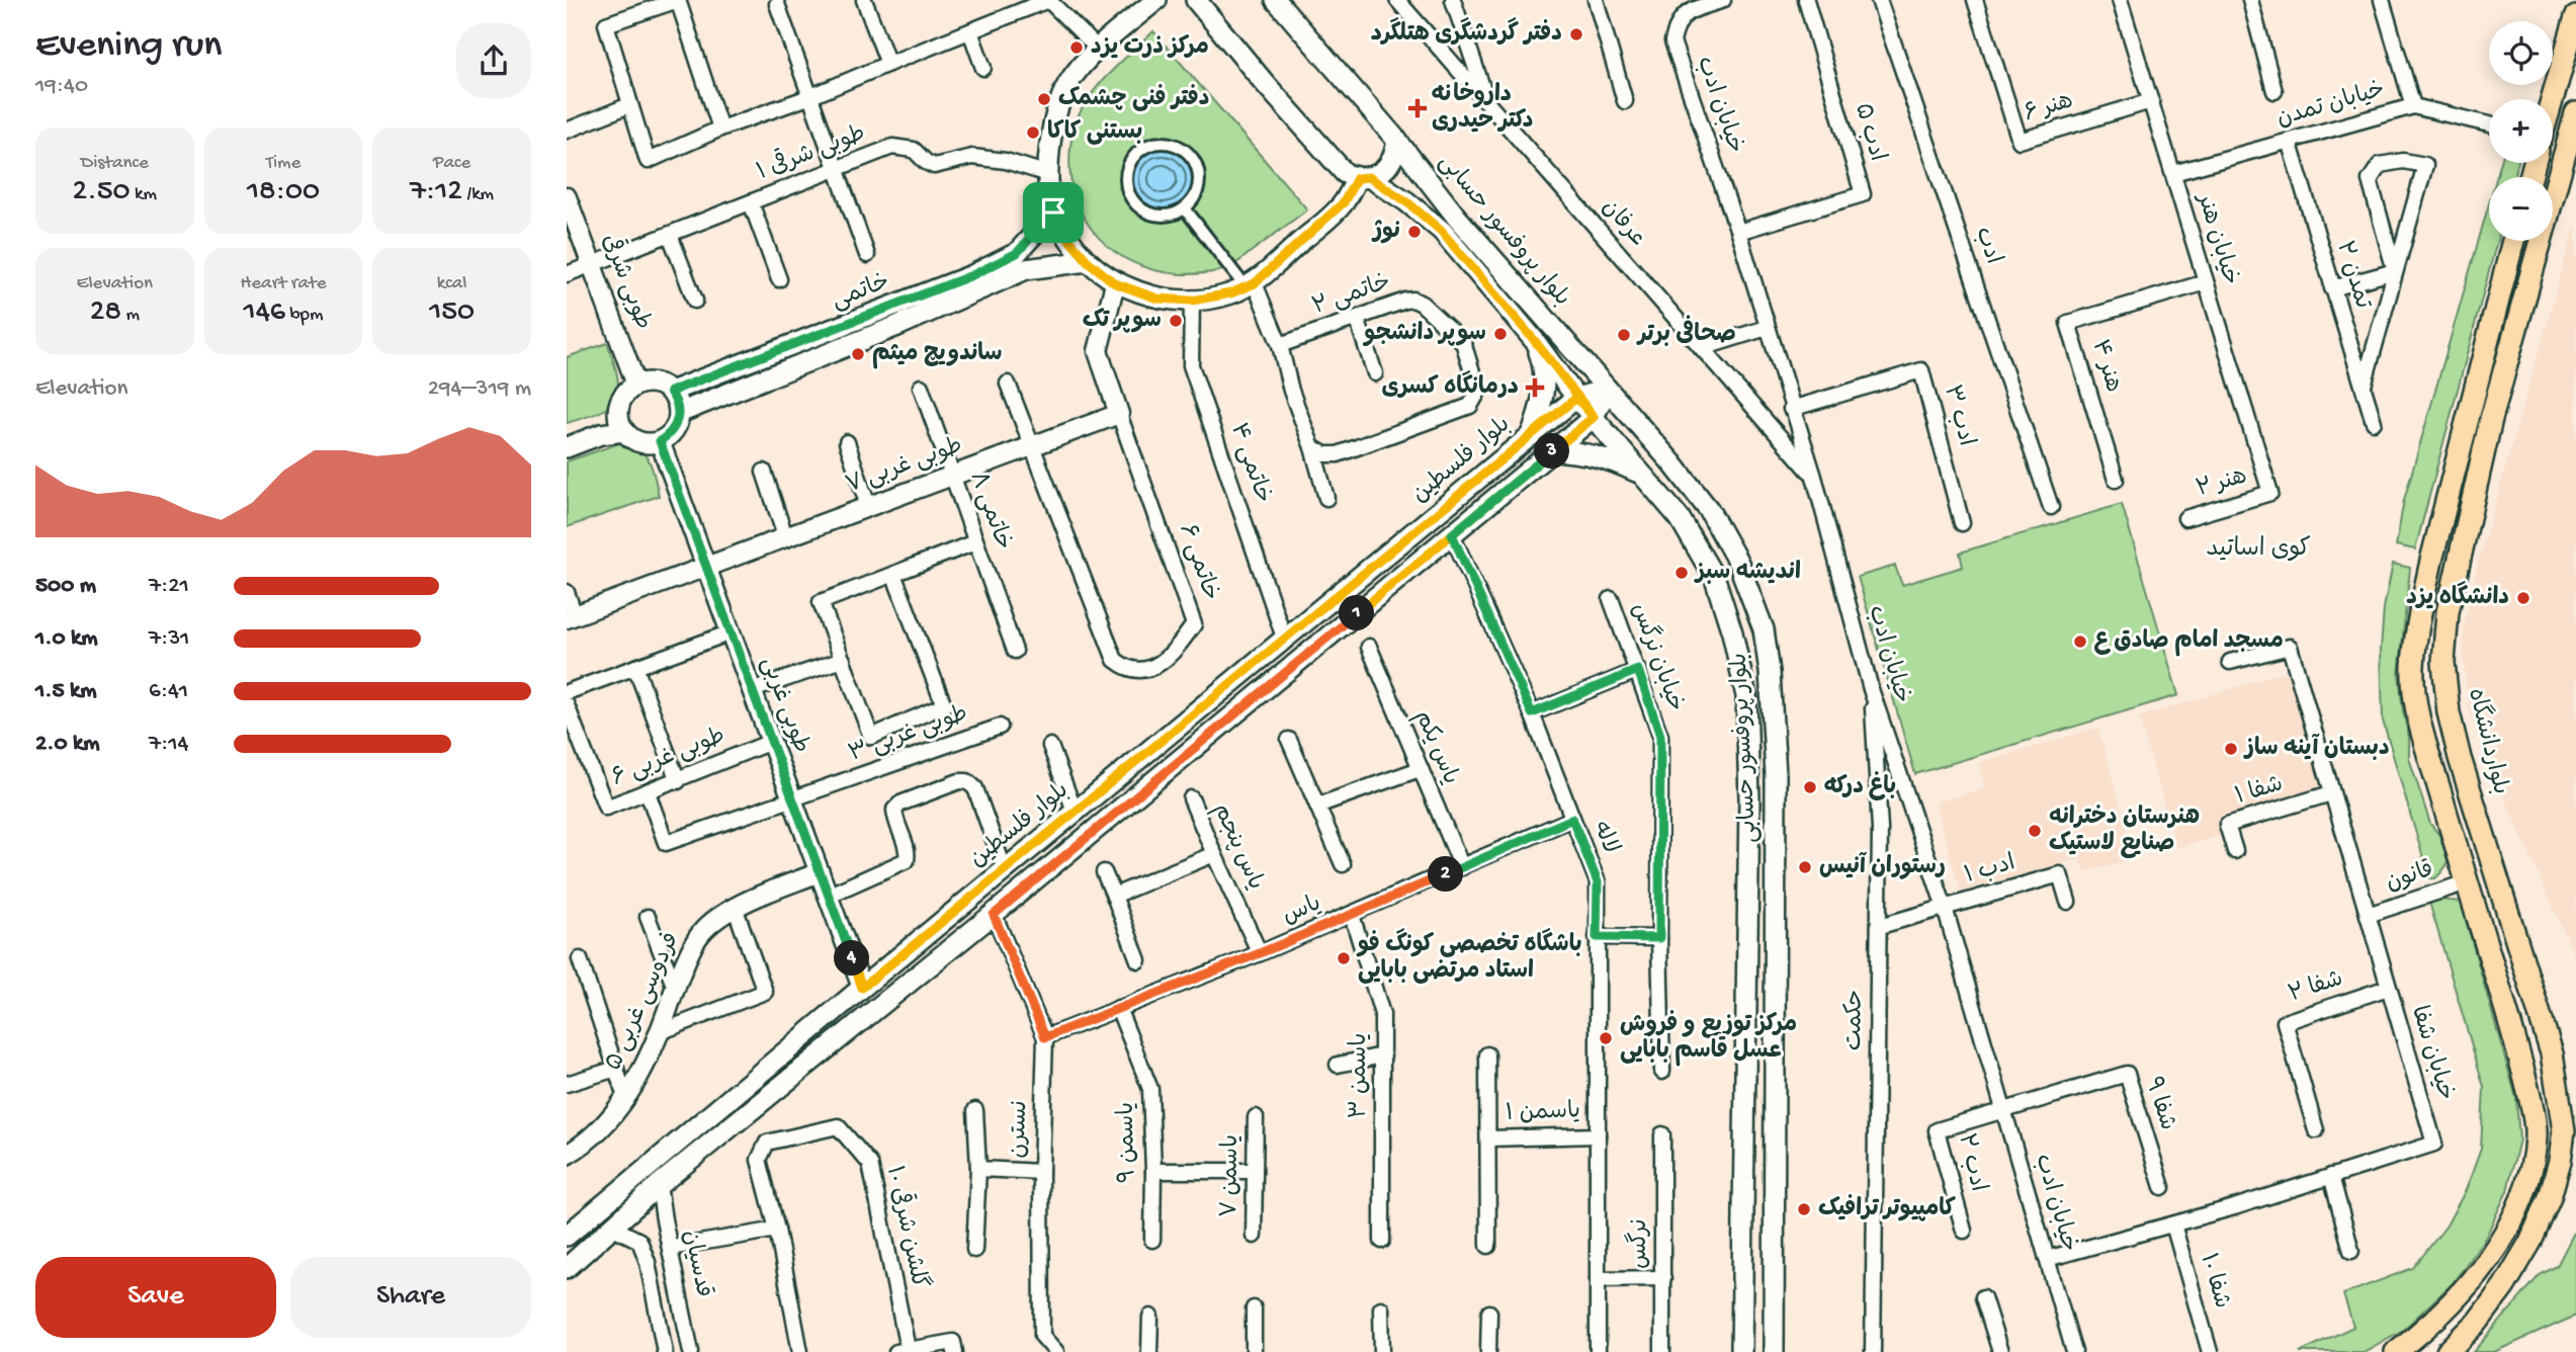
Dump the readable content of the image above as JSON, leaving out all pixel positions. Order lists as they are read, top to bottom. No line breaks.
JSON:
{"streets":{"main road":["بلوار پروفسور حسابی","خاتمی","بلوار فلسطین","بلواردانشگاه"],"street":["خیابان ادب","خیابان تمدن","هنر ۶","ادب ۵","طوبی شرقی ۱","عرفان","خیابان هنر","ادب","تمدن ۲","طوبی شرقی","خاتمی ۲","هنر ۴","ادب ۳","خاتمی ۴","طوبی غربی ۷","هنر ۲","خاتمی ۸","خاتمی ۶","خیابان نرگس","طوبی غربی","طوبی غربی ۳","یاس یکم","طوبی غربی ۶","شفا ۱","لاله","یاس پنجم","ادب ۱","قانون","یاس","شفا ۲","فردوسی غربی ۵","حکمت","خیابان شفا","یاسمن ۳","شفا ۹","یاسمن ۱","نسترن","یاسمن ۹","ادب ۲","یاسمن ۷","گلشن شرقی ۱۰","نرگس","قدسیان","شفا ۱۰"]},"crossings":[["خیابان ادب","ادب ۵"],["خیابان ادب","عرفان"],["خیابان ادب","ادب ۳"],["خیابان ادب","ادب ۱"],["خیابان ادب","حکمت"],["خیابان ادب","خیابان شفا"],["خیابان ادب","شفا ۹"],["خیابان ادب","ادب ۲"],["خیابان تمدن","خیابان هنر"],["خیابان تمدن","تمدن ۲"],["هنر ۶","خیابان هنر"],["طوبی شرقی ۱","طوبی شرقی"],["بلوار پروفسور حسابی","بلوار فلسطین"],["خیابان هنر","هنر ۴"],["خیابان هنر","هنر ۲"],["طوبی شرقی","خاتمی"],["طوبی شرقی","طوبی غربی"],["خاتمی","طوبی غربی"],["بلوار فلسطین","خاتمی ۴"],["بلوار فلسطین","طوبی غربی"],["طوبی غربی ۷","خاتمی ۸"],["طوبی غربی ۷","خاتمی ۶"],["طوبی غربی ۷","طوبی غربی"],["طوبی غربی","طوبی غربی ۳"],["طوبی غربی","طوبی غربی ۶"],["طوبی غربی","فردوسی غربی ۵"],["طوبی غربی ۳","طوبی غربی ۶"],["یاس یکم","یاس"],["شفا ۱","خیابان شفا"],["لاله","یاس"],["لاله","یاسمن ۱"],["یاس پنجم","یاس"],["قانون","خیابان شفا"],["یاس","یاسمن ۳"],["یاس","نسترن"],["یاس","یاسمن ۹"],["شفا ۲","خیابان شفا"],["خیابان شفا","شفا ۱۰"],["شفا ۹","ادب ۲"]],"districts":["کوی اساتید"],"places":{"other":["دفتر گردشگری هتلگرد","مرکز ذرت یزد","دفتر فنی چشمک","بستنی کاکا","نوژ","سوپر تک","سوپر دانشجو","صحافی برتر","ساندویچ میثم","اندیشه سبز","دانشگاه یزد","مسجد امام صادق ع","دبستان آینه ساز","باغ درکه","هنرستان دخترانه صنایع لاستیک","رستوران آنیس","باشگاه تخصصی کونگ فو استاد مرتضی بابایی","مرکز توزیع و فروش عسل قاسم بابایی","کامپیوتر ترافیک"],"health":["داروخانه دکتر حیدری","درمانگاه کسری"]},"page":{"heading":["Evening run","19:40"],"map_buttons":["+","−"],"stats":[["Distance","2.50 km"],["Time","18:00"],["Pace","7:12 /km"],["Elevation","28 m"],["Heart rate","146 bpm"],["kcal","150"]],"chart":["Elevation","294–319 m"],"pins":["3","1","2","4"],"list":[{"name":"500 m","note":"7:21"},{"name":"1.0 km","note":"7:31"},{"name":"1.5 km","note":"6:41"},{"name":"2.0 km","note":"7:14"}],"buttons":["Save","Share"]}}
